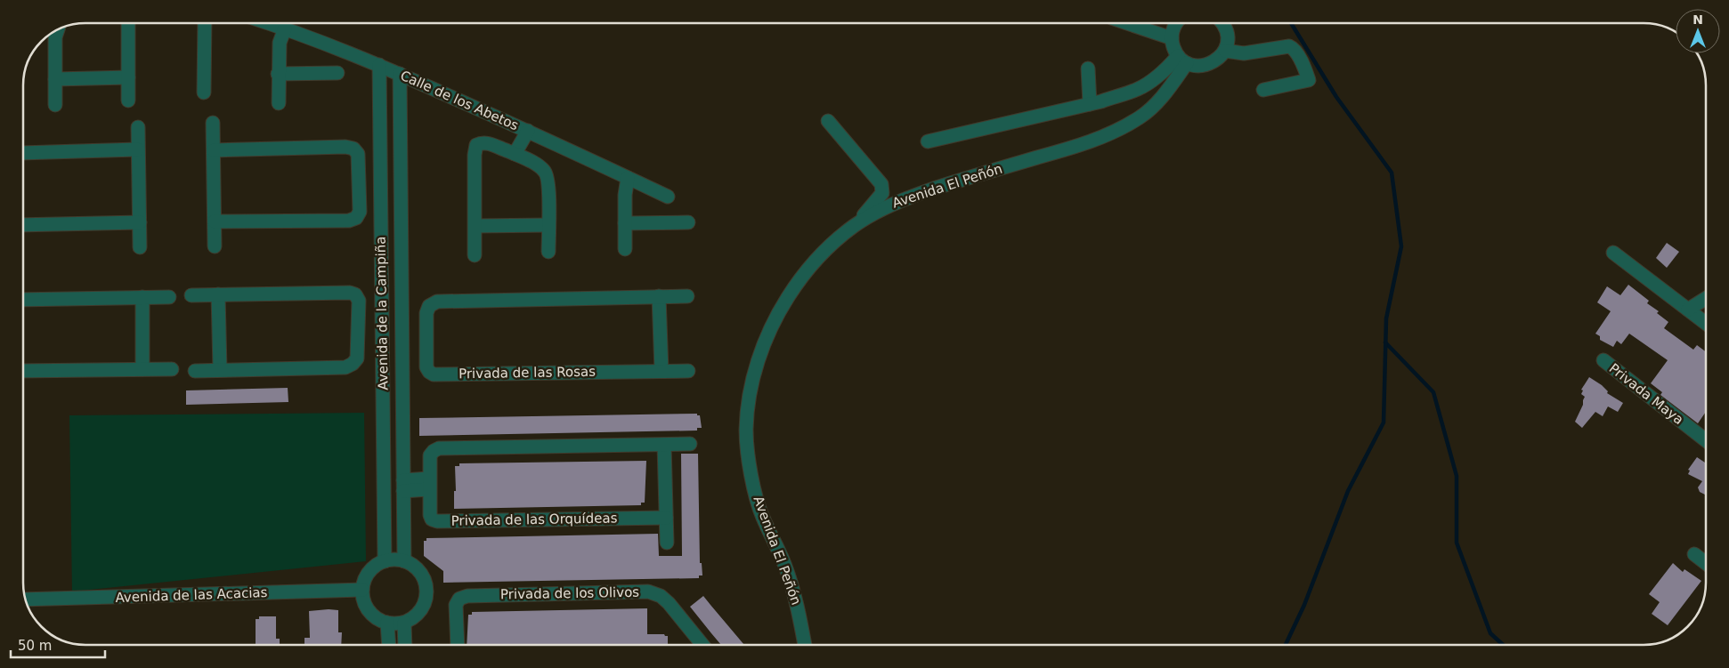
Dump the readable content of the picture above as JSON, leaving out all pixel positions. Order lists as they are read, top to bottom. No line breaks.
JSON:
{"streets":{"street":["Calle de los Abetos","Avenida El Peñón","Avenida de la Campiña","Privada de las Rosas","Privada Maya","Privada de las Orquídeas","Privada de los Olivos","Avenida de las Acacias"]},"crossings":[["Calle de los Abetos","Avenida de la Campiña"],["Avenida de la Campiña","Avenida de las Acacias"]],"scale_bar":"50 m","north":"top"}
